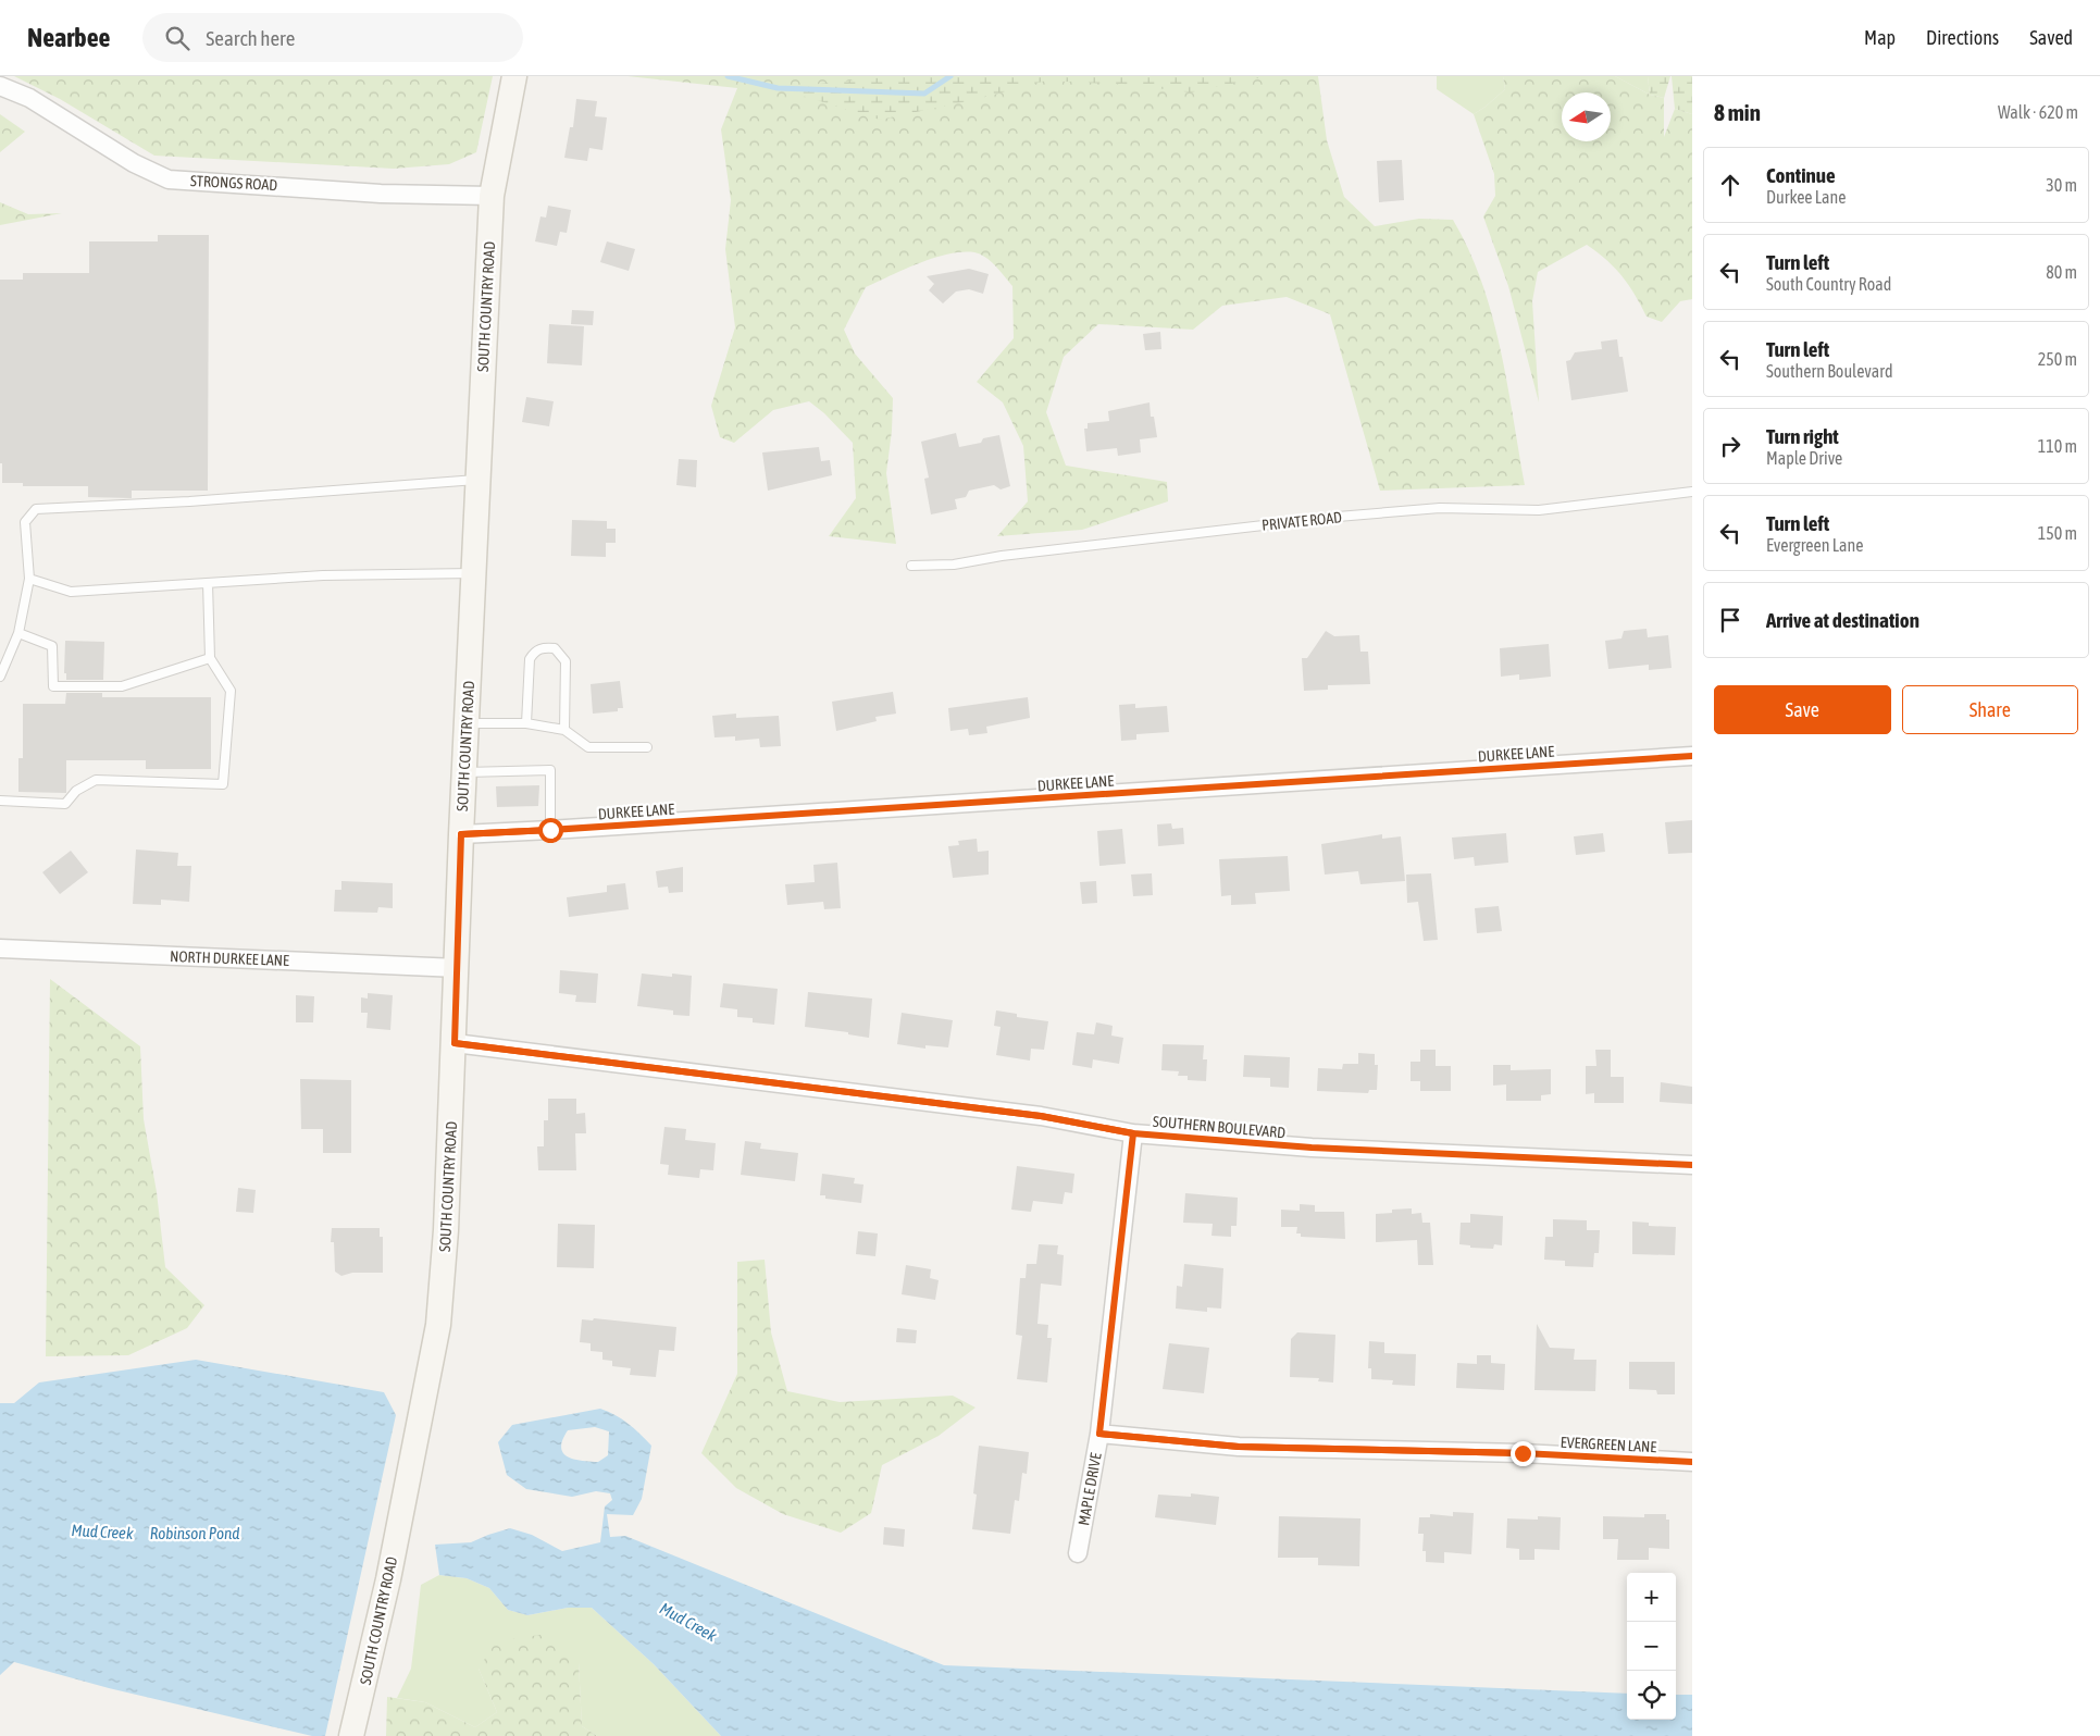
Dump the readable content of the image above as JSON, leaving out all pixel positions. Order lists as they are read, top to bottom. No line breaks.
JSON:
{"streets":{"main road":["SOUTH COUNTRY ROAD"],"street":["STRONGS ROAD","DURKEE LANE","NORTH DURKEE LANE","SOUTHERN BOULEVARD","EVERGREEN LANE","MAPLE DRIVE"],"lane":["PRIVATE ROAD"]},"crossings":[["STRONGS ROAD","SOUTH COUNTRY ROAD"],["SOUTH COUNTRY ROAD","DURKEE LANE"],["SOUTH COUNTRY ROAD","NORTH DURKEE LANE"],["SOUTH COUNTRY ROAD","SOUTHERN BOULEVARD"],["SOUTHERN BOULEVARD","MAPLE DRIVE"],["EVERGREEN LANE","MAPLE DRIVE"]],"water":["Mud Creek","Robinson Pond"],"north":"left","page":{"header":"Nearbee","search":"Search here","nav":["Map","Directions","Saved"],"heading":["8 min","Walk · 620 m"],"list":[["Continue","Durkee Lane","30 m"],["Turn left","South Country Road","80 m"],["Turn left","Southern Boulevard","250 m"],["Turn right","Maple Drive","110 m"],["Turn left","Evergreen Lane","150 m"],"Arrive at destination"],"buttons":["Save","Share"],"map_buttons":["+","−"]}}
